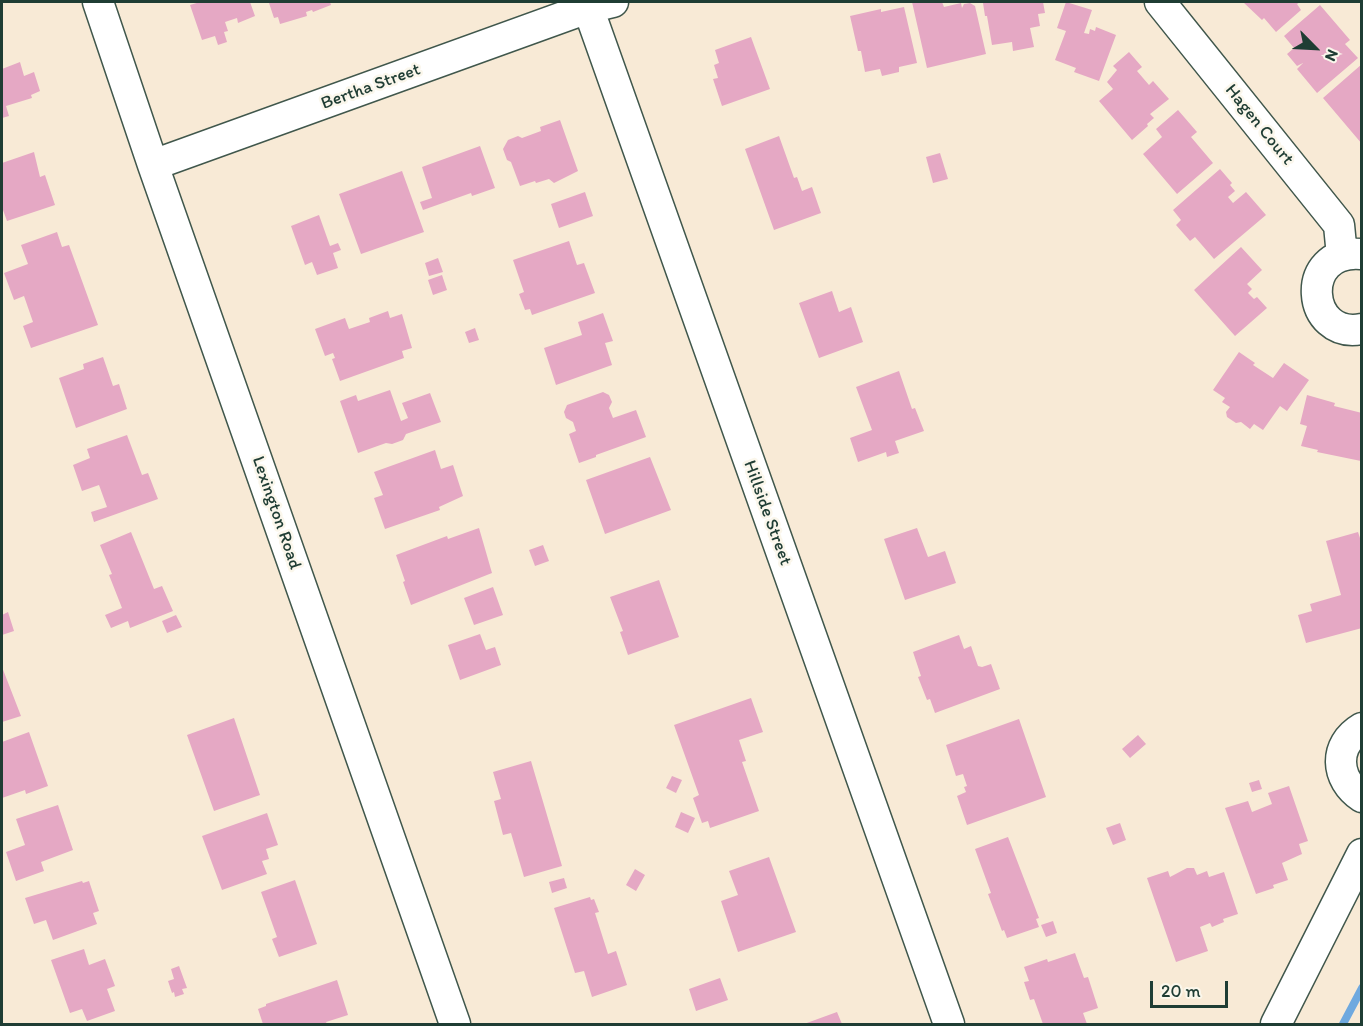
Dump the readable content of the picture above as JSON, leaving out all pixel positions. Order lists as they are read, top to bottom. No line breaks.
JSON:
{"streets":{"street":["Bertha Street","Hagen Court","Lexington Road","Hillside Street"]},"crossings":[["Bertha Street","Lexington Road"],["Bertha Street","Hillside Street"]],"scale_bar":"20 m","north":"bottom right"}
